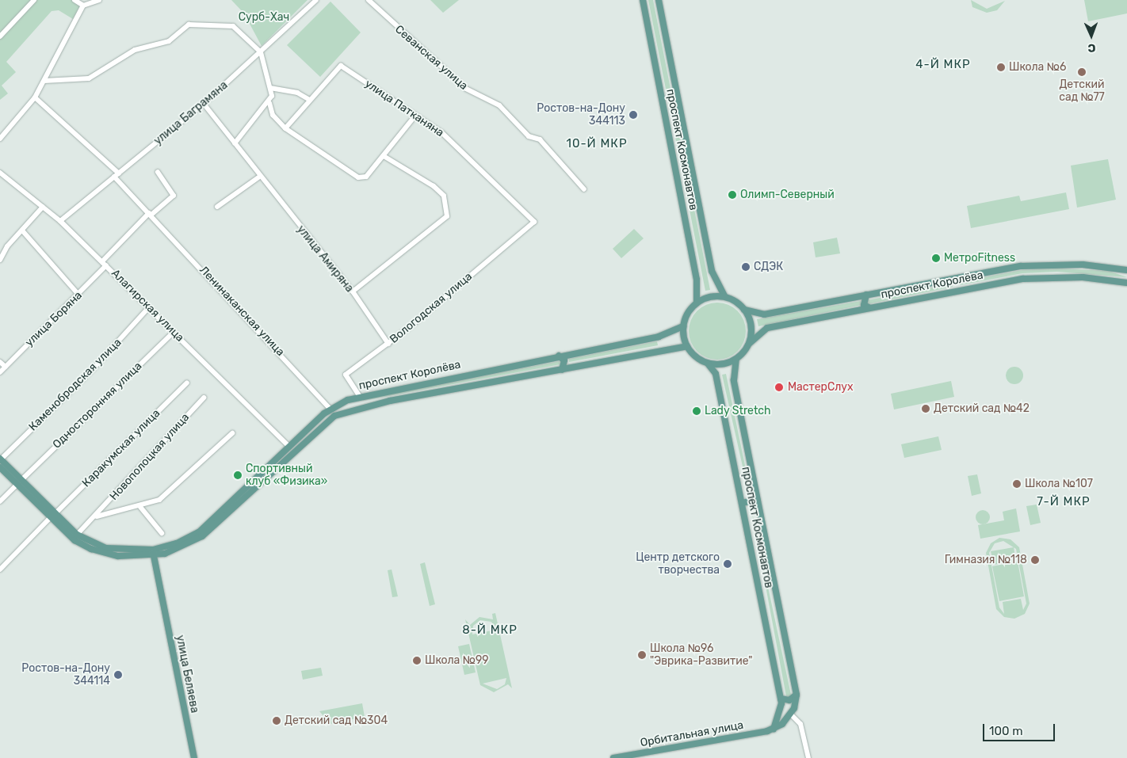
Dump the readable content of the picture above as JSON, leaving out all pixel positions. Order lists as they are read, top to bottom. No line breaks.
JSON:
{"streets":{"main road":["проспект Космонавтов","проспект Королёва","улица Беляева","Орбитальная улица"],"street":["Севанская улица","улица Патканяна","улица Баграмяна","улица Амиряна","Алагирская улица","Вологодская улица","Ленинаканская улица","улица Боряна","Каменобродская улица","Односторонняя улица","Каракумская улица","Новополоцкая улица"]},"crossings":[["улица Патканяна","Вологодская улица"],["улица Баграмяна","улица Амиряна"],["улица Баграмяна","Алагирская улица"],["улица Баграмяна","Ленинаканская улица"],["проспект Космонавтов","проспект Королёва"],["проспект Космонавтов","Орбитальная улица"],["улица Амиряна","Вологодская улица"],["проспект Королёва","Алагирская улица"],["проспект Королёва","Вологодская улица"],["проспект Королёва","Ленинаканская улица"],["проспект Королёва","улица Беляева"],["Алагирская улица","улица Боряна"],["Алагирская улица","Каменобродская улица"],["Алагирская улица","Односторонняя улица"],["Ленинаканская улица","улица Боряна"]],"districts":["4-Й МКР","10-Й МКР","7-Й МКР","8-Й МКР"],"parks":["Сурб-Хач"],"places":["Школа №6","Детский сад №77","Ростов-на-Дону 344113","Олимп-Северный","МетроFitness","СДЭК","МастерСлух","Детский сад №42","Lady Stretch","Спортивный клуб «Физика»","Школа №107","Гимназия №118","Центр детского творчества","Школа №96 \"Эврика-Развитие\"","Школа №99","Ростов-на-Дону 344114","Детский сад №304"],"scale_bar":"100 m","north":"bottom"}
